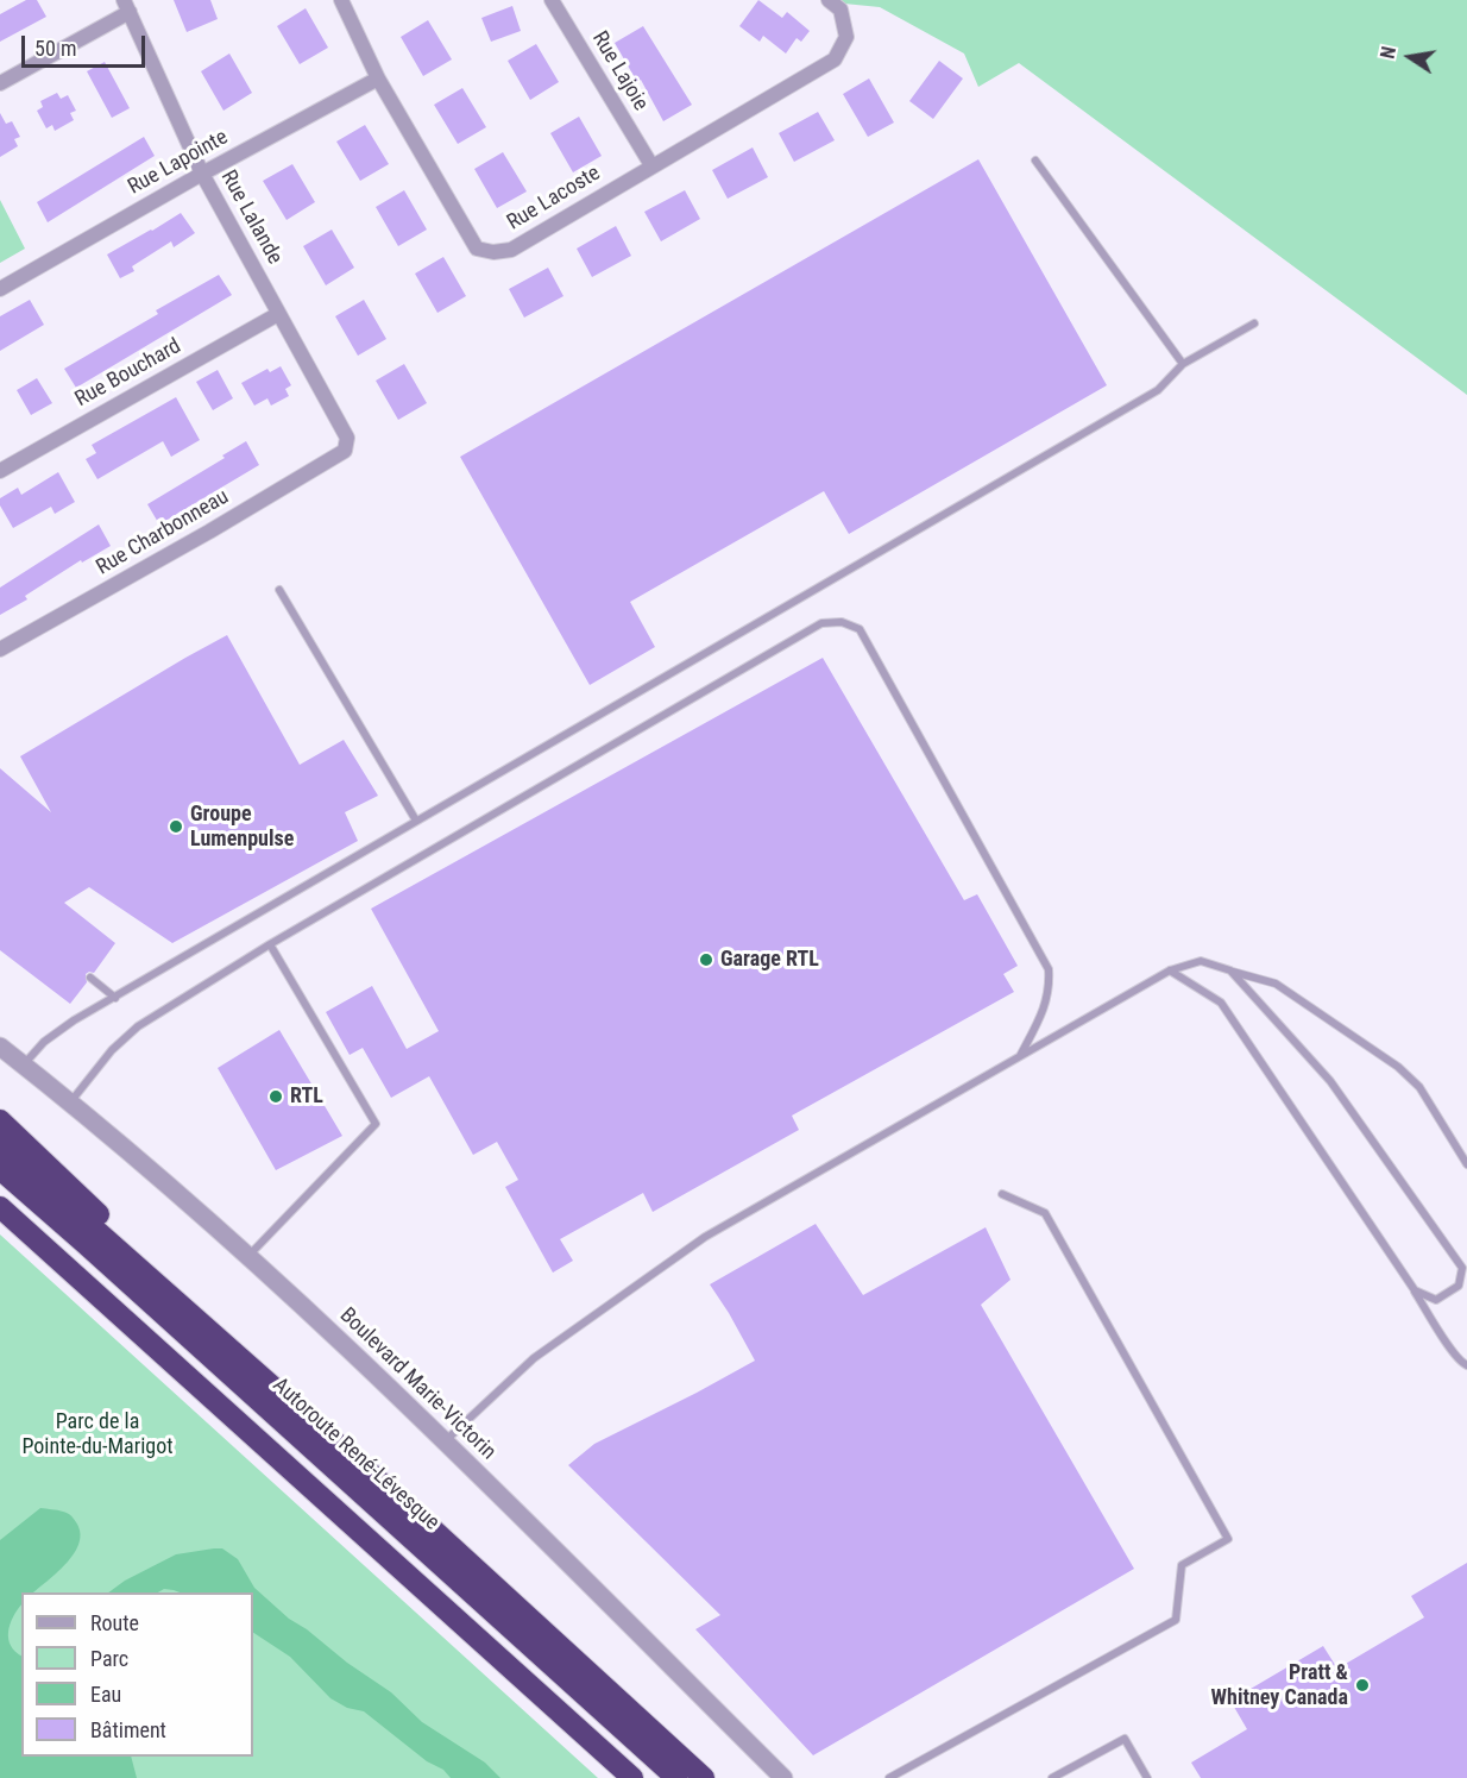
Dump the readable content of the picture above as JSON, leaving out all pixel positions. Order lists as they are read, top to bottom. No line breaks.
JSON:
{"streets":{"highway":["Autoroute René-Lévesque"],"street":["Rue Lajoie","Rue Lapointe","Rue Lacoste","Rue Lalande","Rue Bouchard","Rue Charbonneau","Boulevard Marie-Victorin"]},"crossings":[["Rue Lajoie","Rue Lacoste"],["Rue Lapointe","Rue Lacoste"],["Rue Lapointe","Rue Lalande"],["Rue Lalande","Rue Bouchard"],["Rue Lalande","Rue Charbonneau"]],"parks":["Parc de la Pointe-du-Marigot"],"places":["Groupe Lumenpulse","Garage RTL","RTL","Pratt & Whitney Canada"],"legend":["Route","Parc","Eau","Bâtiment"],"scale_bar":"50 m","north":"left"}
